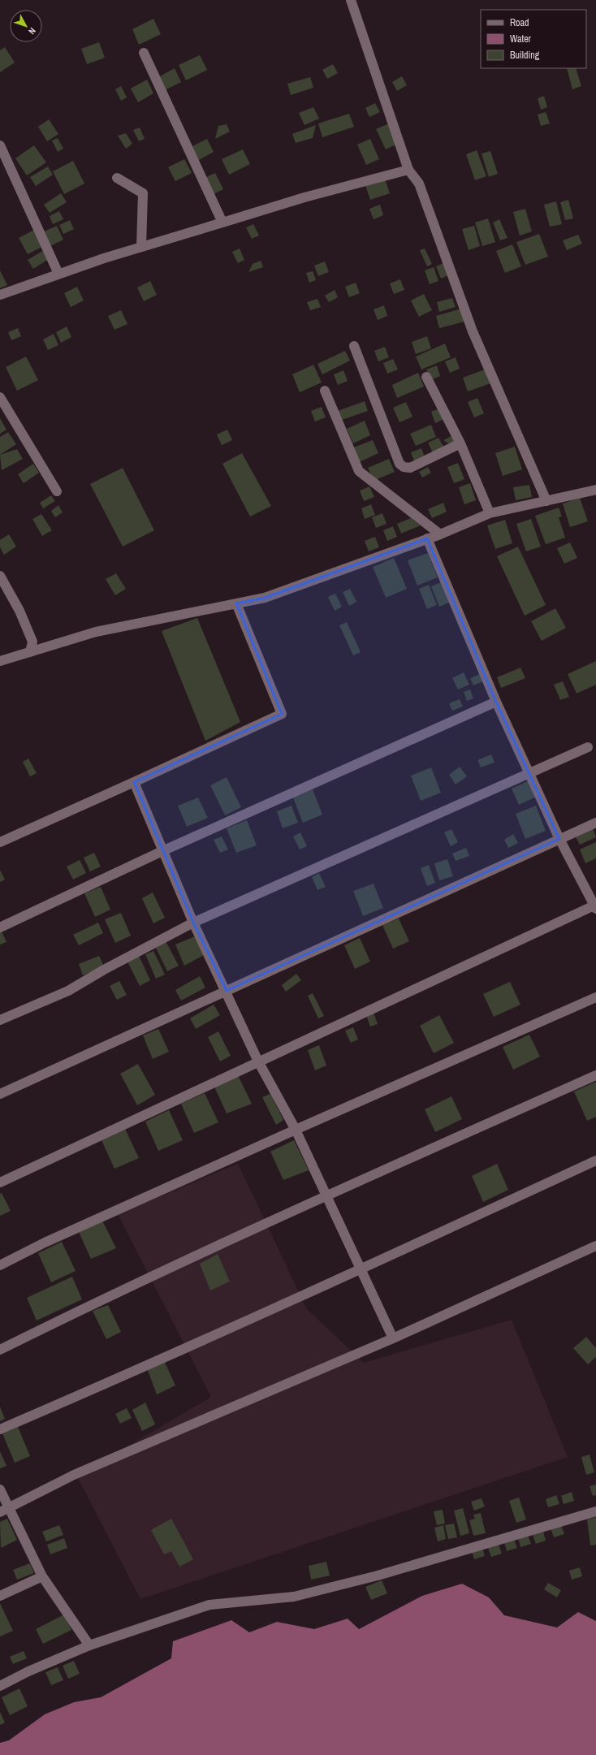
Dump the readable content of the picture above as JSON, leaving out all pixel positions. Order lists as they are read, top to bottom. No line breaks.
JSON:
{"legend":["Road","Water","Building"],"north":"bottom right"}
